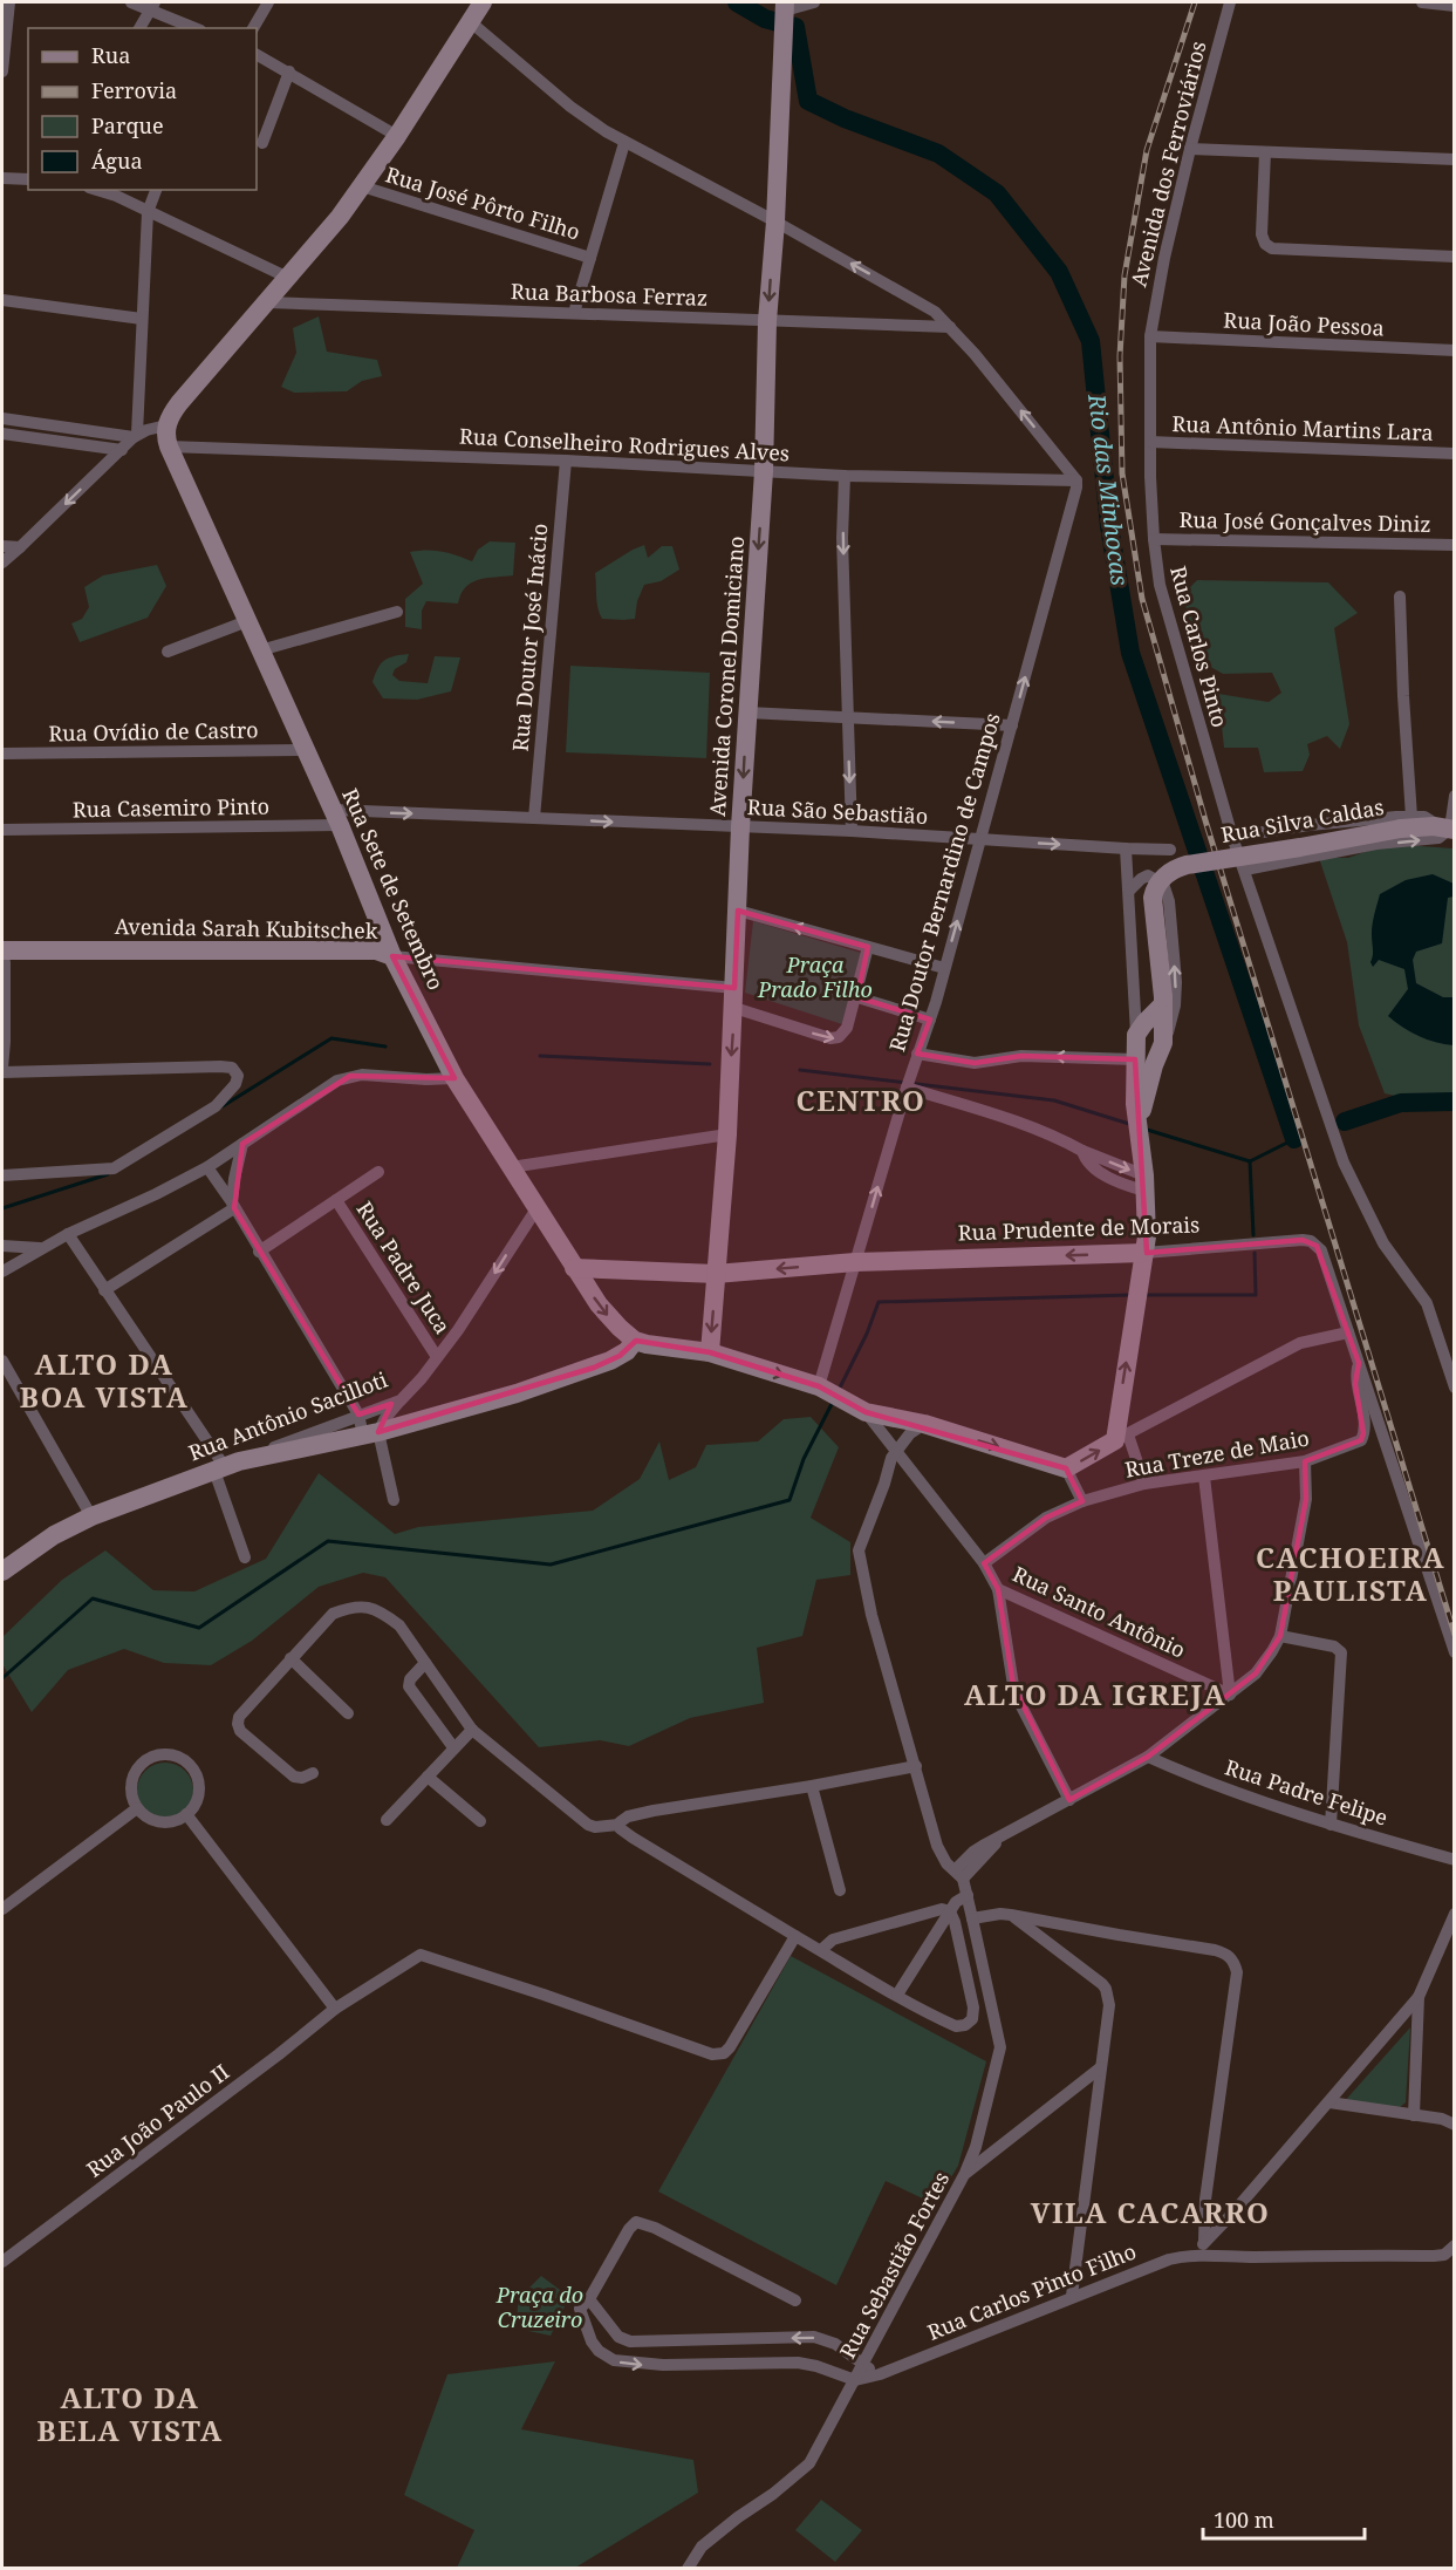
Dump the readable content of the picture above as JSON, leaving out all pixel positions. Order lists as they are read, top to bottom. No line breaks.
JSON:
{"streets":{"main road":["Avenida Coronel Domiciano","Rua Silva Caldas","Rua Sete de Setembro","Avenida Sarah Kubitschek","Rua Prudente de Morais","Rua Antônio Sacilloti"],"street":["Avenida dos Ferroviários","Rua José Pôrto Filho","Rua Barbosa Ferraz","Rua João Pessoa","Rua Antônio Martins Lara","Rua Conselheiro Rodrigues Alves","Rua José Gonçalves Diniz","Rua Doutor José Inácio","Rua Carlos Pinto","Rua Ovídio de Castro","Rua Casemiro Pinto","Rua São Sebastião","Rua Doutor Bernardino de Campos","Rua Padre Juca","Rua Treze de Maio","Rua Santo Antônio","Rua Padre Felipe","Rua João Paulo II","Rua Sebastião Fortes","Rua Carlos Pinto Filho"]},"crossings":[["Avenida dos Ferroviários","Rua João Pessoa"],["Avenida dos Ferroviários","Rua Carlos Pinto"],["Rua Barbosa Ferraz","Avenida Coronel Domiciano"],["Rua João Pessoa","Rua Carlos Pinto"],["Rua Antônio Martins Lara","Rua Carlos Pinto"],["Rua Conselheiro Rodrigues Alves","Rua Doutor José Inácio"],["Rua Conselheiro Rodrigues Alves","Avenida Coronel Domiciano"],["Rua Conselheiro Rodrigues Alves","Rua Doutor Bernardino de Campos"],["Rua Conselheiro Rodrigues Alves","Rua Sete de Setembro"],["Rua José Gonçalves Diniz","Rua Carlos Pinto"],["Rua Doutor José Inácio","Rua São Sebastião"],["Avenida Coronel Domiciano","Rua São Sebastião"],["Avenida Coronel Domiciano","Rua Prudente de Morais"],["Rua Ovídio de Castro","Rua Sete de Setembro"],["Rua Casemiro Pinto","Rua São Sebastião"],["Rua Casemiro Pinto","Rua Sete de Setembro"],["Rua São Sebastião","Rua Doutor Bernardino de Campos"],["Rua São Sebastião","Rua Sete de Setembro"],["Rua Doutor Bernardino de Campos","Rua Prudente de Morais"],["Rua Sete de Setembro","Avenida Sarah Kubitschek"],["Rua Sete de Setembro","Rua Prudente de Morais"],["Rua Sete de Setembro","Rua Antônio Sacilloti"],["Rua Padre Juca","Rua Antônio Sacilloti"],["Rua Treze de Maio","Rua Santo Antônio"],["Rua Santo Antônio","Rua Sebastião Fortes"],["Rua Sebastião Fortes","Rua Carlos Pinto Filho"]],"one_way":["Avenida Coronel Domiciano","Rua São Sebastião","Rua Doutor Bernardino de Campos"],"districts":["CENTRO","ALTO DA BOA VISTA","CACHOEIRA PAULISTA","ALTO DA IGREJA","VILA CACARRO","ALTO DA BELA VISTA"],"water":["Rio das Minhocas"],"parks":["Praça Prado Filho","Praça do Cruzeiro"],"legend":["Rua","Ferrovia","Parque","Água"],"scale_bar":"100 m"}
